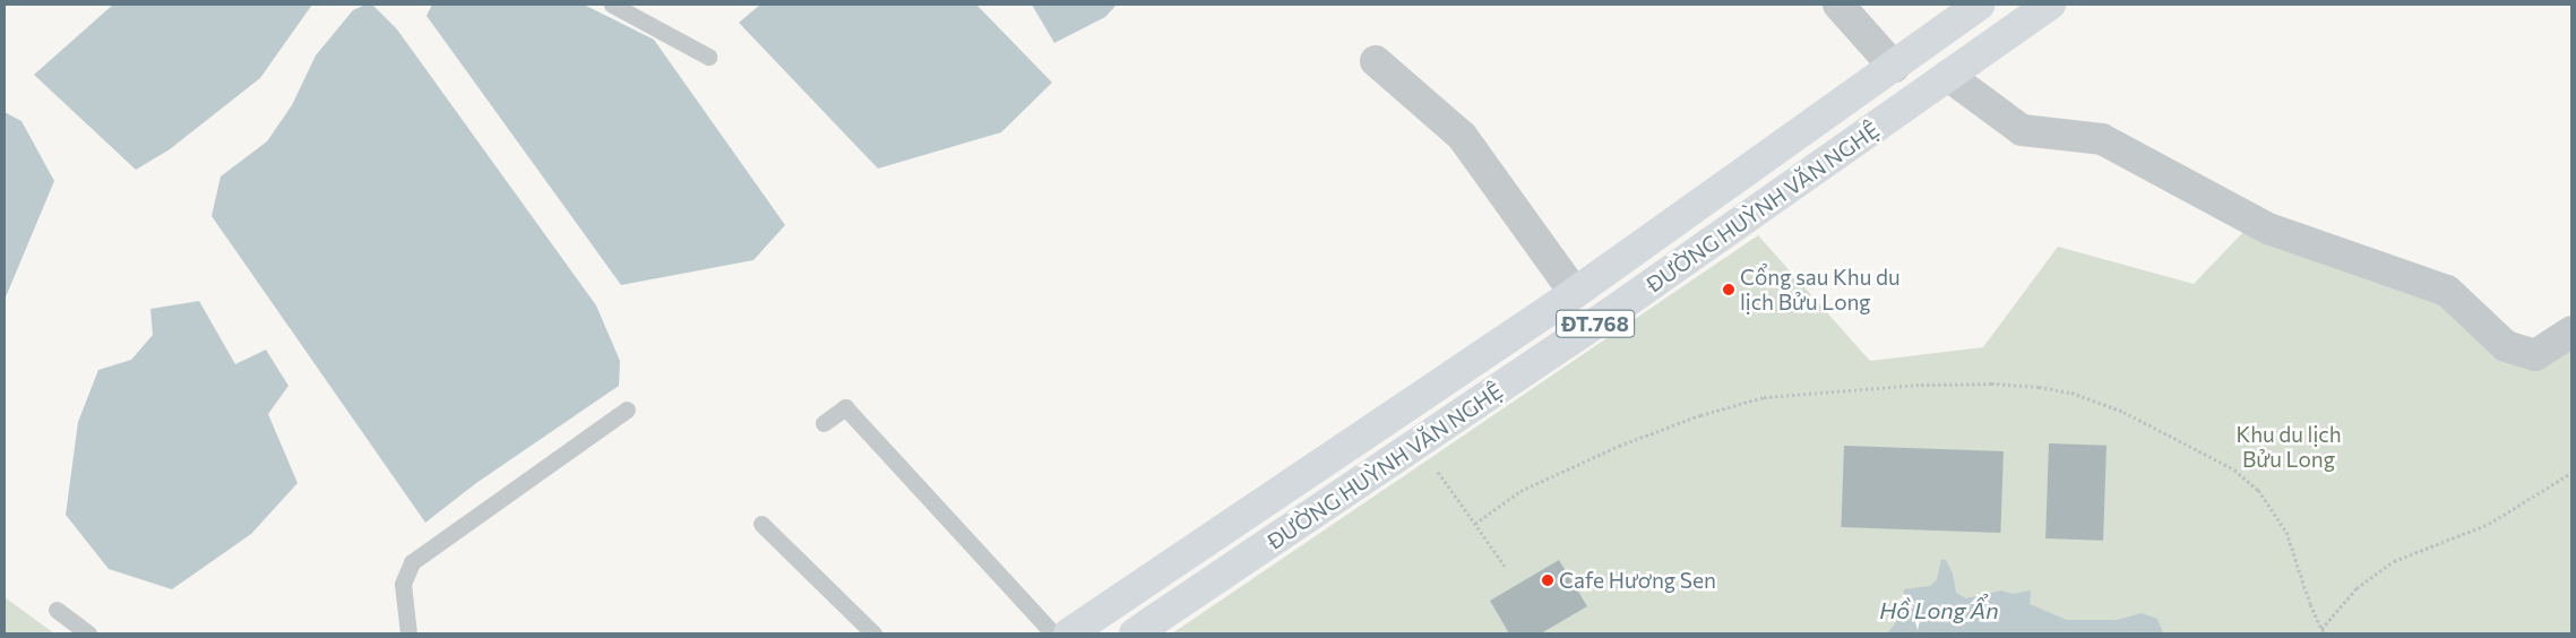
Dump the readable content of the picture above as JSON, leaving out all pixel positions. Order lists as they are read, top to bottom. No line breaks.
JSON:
{"streets":{"main road":["ĐƯỜNG HUỲNH VĂN NGHỆ","ĐT.768"]},"water":["Hồ Long Ẩn"],"parks":["Khu du lịch Bửu Long"],"places":["Cổng sau Khu du lịch Bửu Long","Cafe Hương Sen"]}
